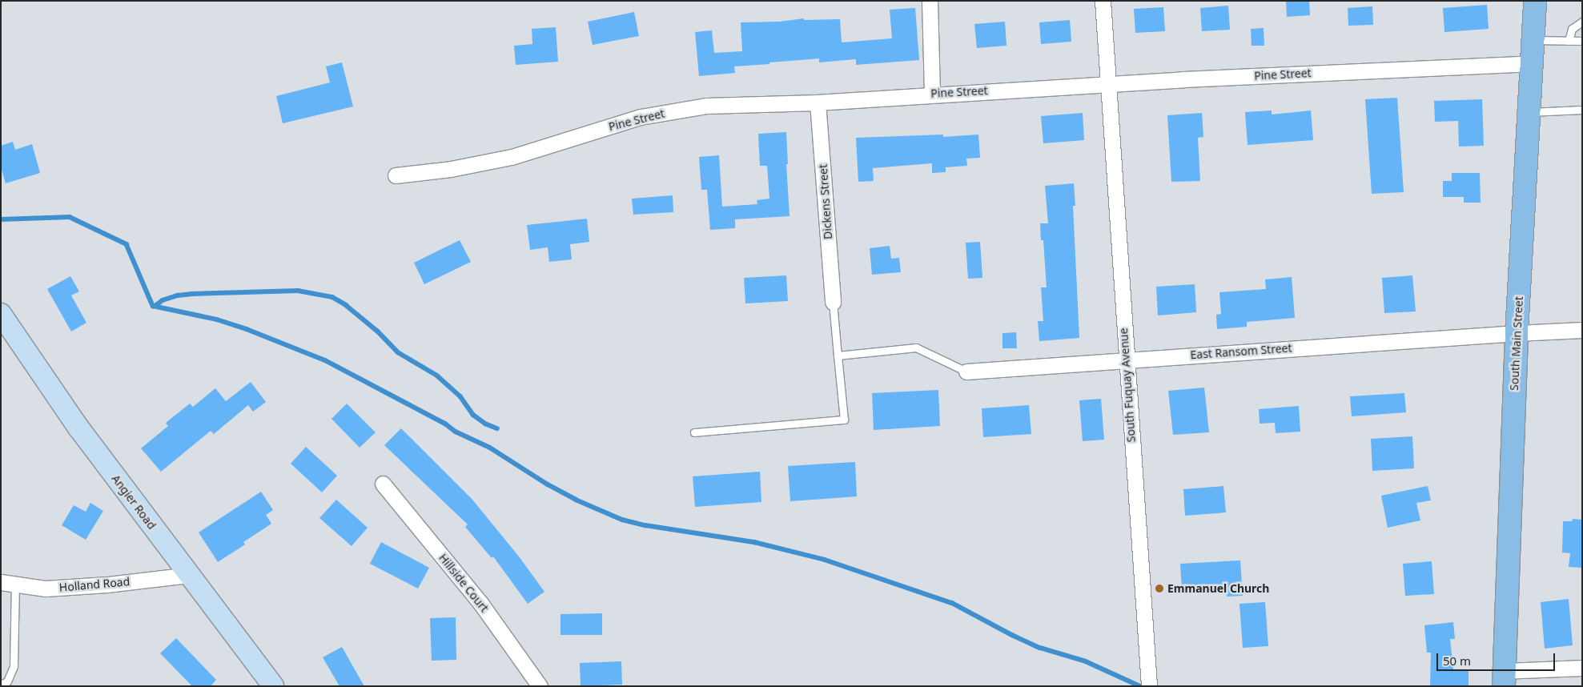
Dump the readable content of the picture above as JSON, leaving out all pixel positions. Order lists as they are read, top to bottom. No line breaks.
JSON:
{"streets":{"main road":["South Main Street"],"street":["Pine Street","Dickens Street","East Ransom Street","South Fuquay Avenue","Angier Road","Hillside Court","Holland Road"]},"crossings":[["Pine Street","Dickens Street"],["Pine Street","South Main Street"],["Pine Street","South Fuquay Avenue"],["South Main Street","East Ransom Street"],["East Ransom Street","South Fuquay Avenue"],["Angier Road","Holland Road"]],"places":["Emmanuel Church"],"scale_bar":"50 m"}
